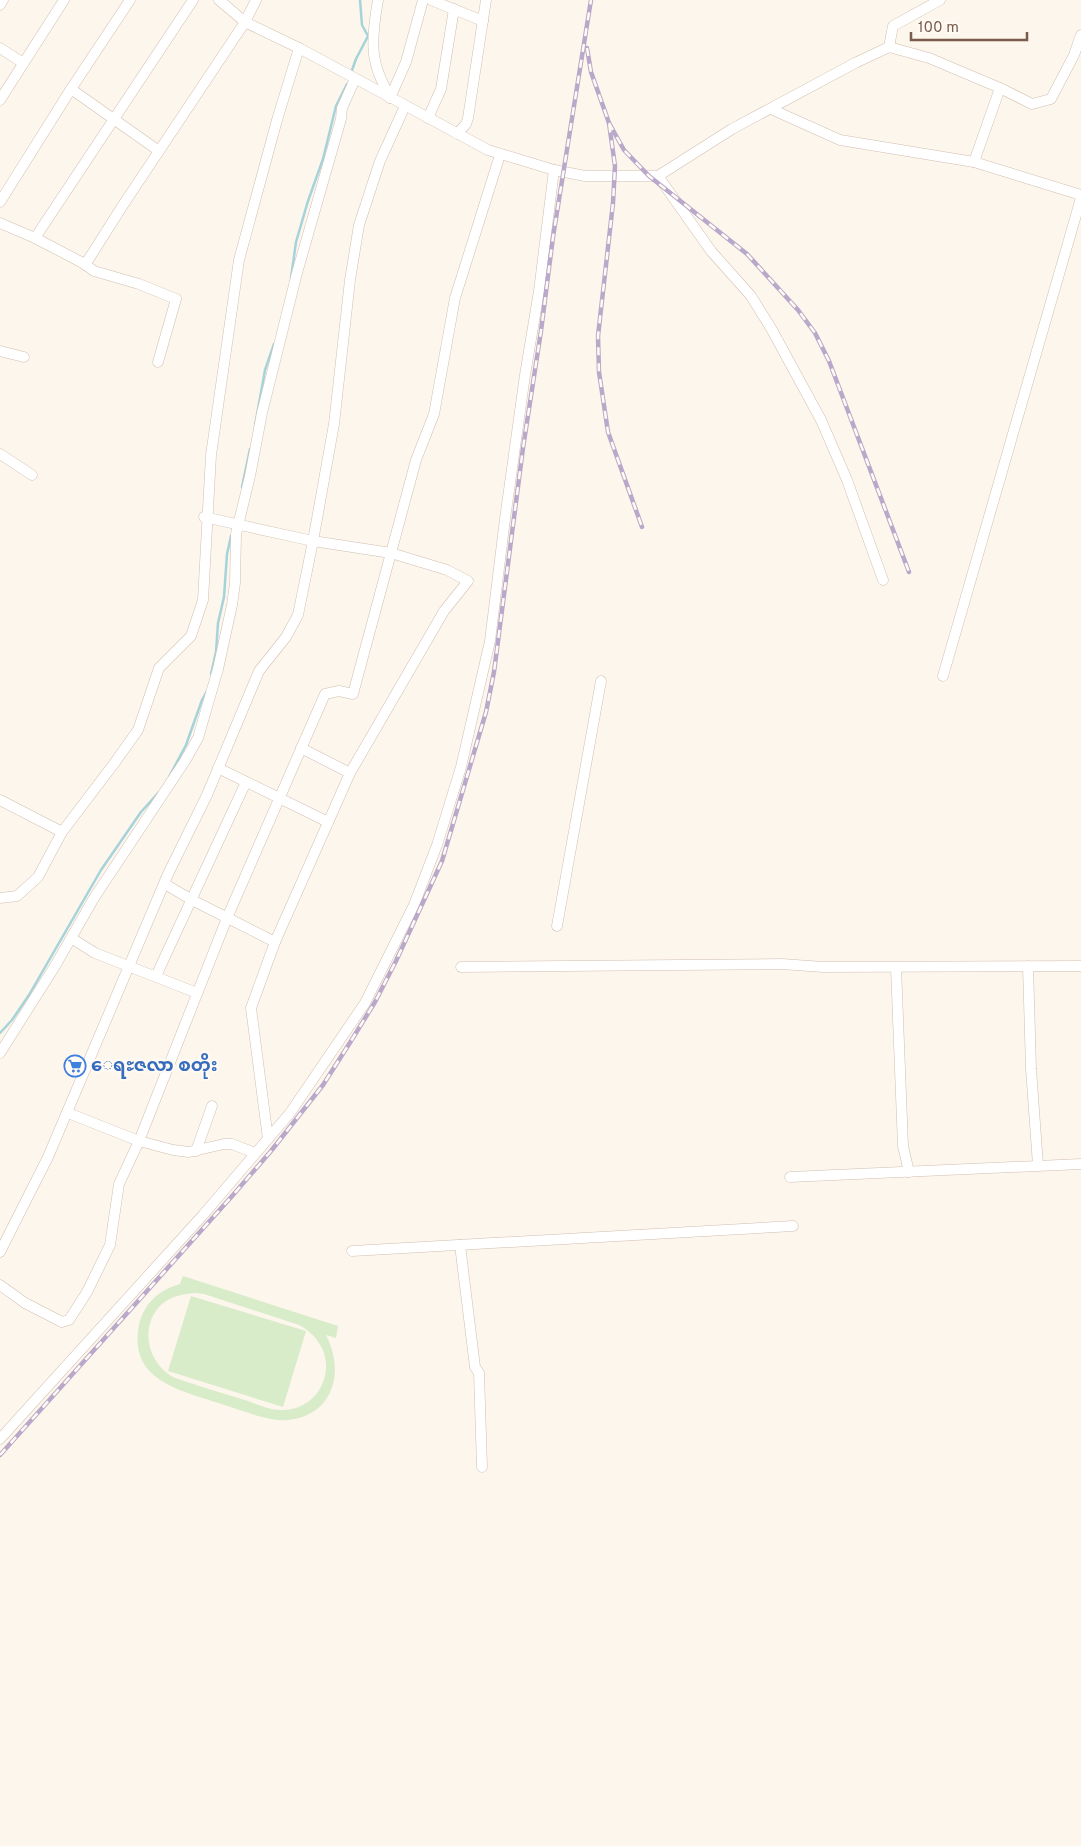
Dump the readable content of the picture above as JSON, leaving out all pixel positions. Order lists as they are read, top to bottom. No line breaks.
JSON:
{"places":{"supermarket":["ေရႊဇလာ စတိုး"]},"scale_bar":"100 m"}
